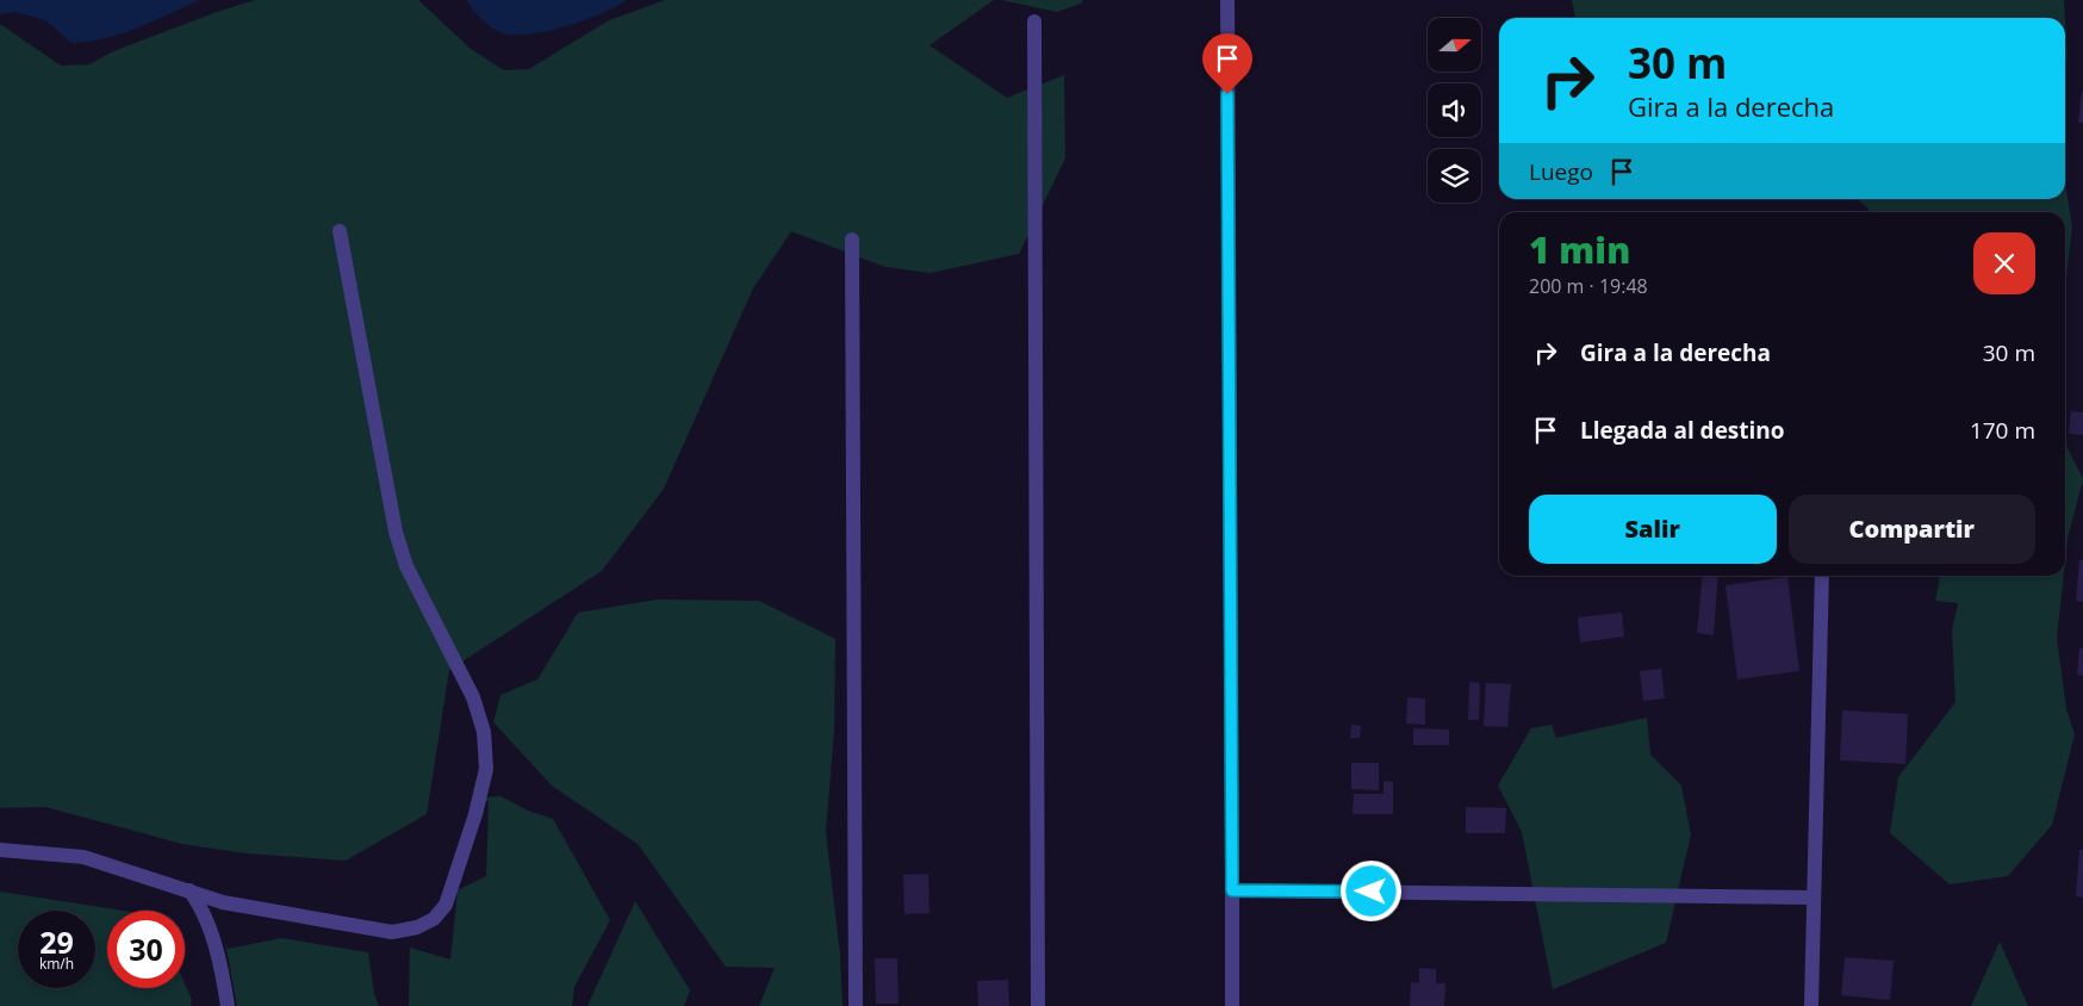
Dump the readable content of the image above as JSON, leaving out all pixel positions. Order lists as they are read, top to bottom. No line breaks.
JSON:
{"north":"right","page":{"turn":["30 m","Gira a la derecha"],"then":"Luego","heading":["1 min","200 m · 19:48"],"list":[{"name":"Gira a la derecha","value":"30 m"},{"name":"Llegada al destino","value":"170 m"}],"buttons":["Salir","Compartir"],"speed":"29 km/h","limit":"30"}}
